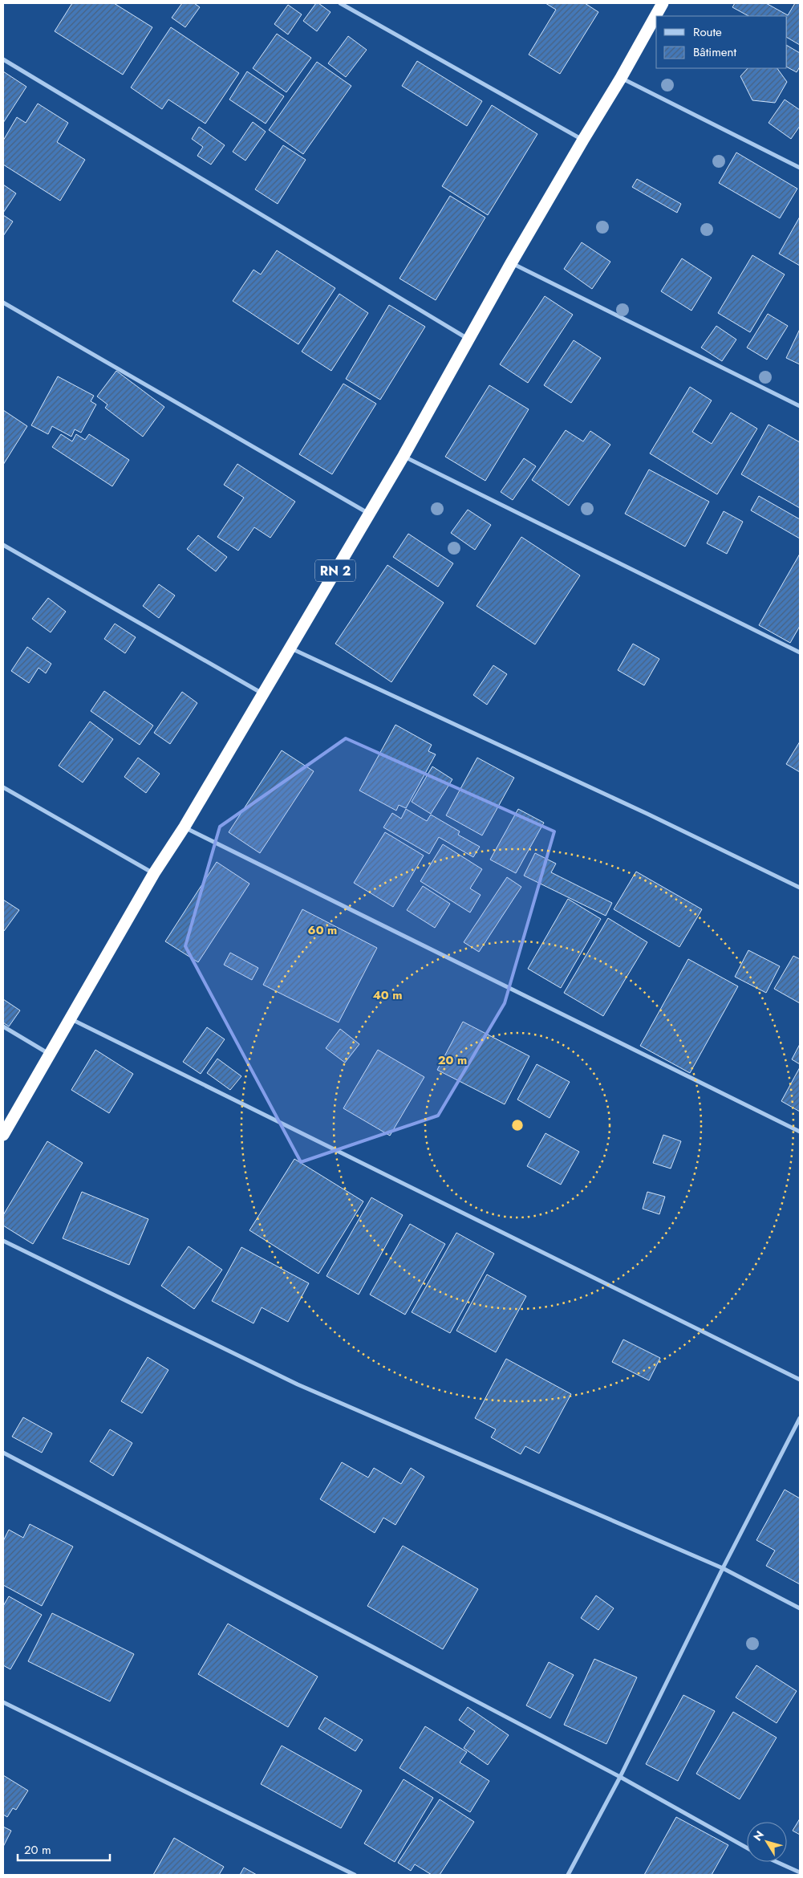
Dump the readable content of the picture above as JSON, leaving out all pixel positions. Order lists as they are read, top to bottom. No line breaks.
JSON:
{"streets":{"highway":["RN 2"]},"legend":["Route","Bâtiment"],"scale_bar":"20 m","north":"top left","rings":["60 m","40 m","20 m"]}
